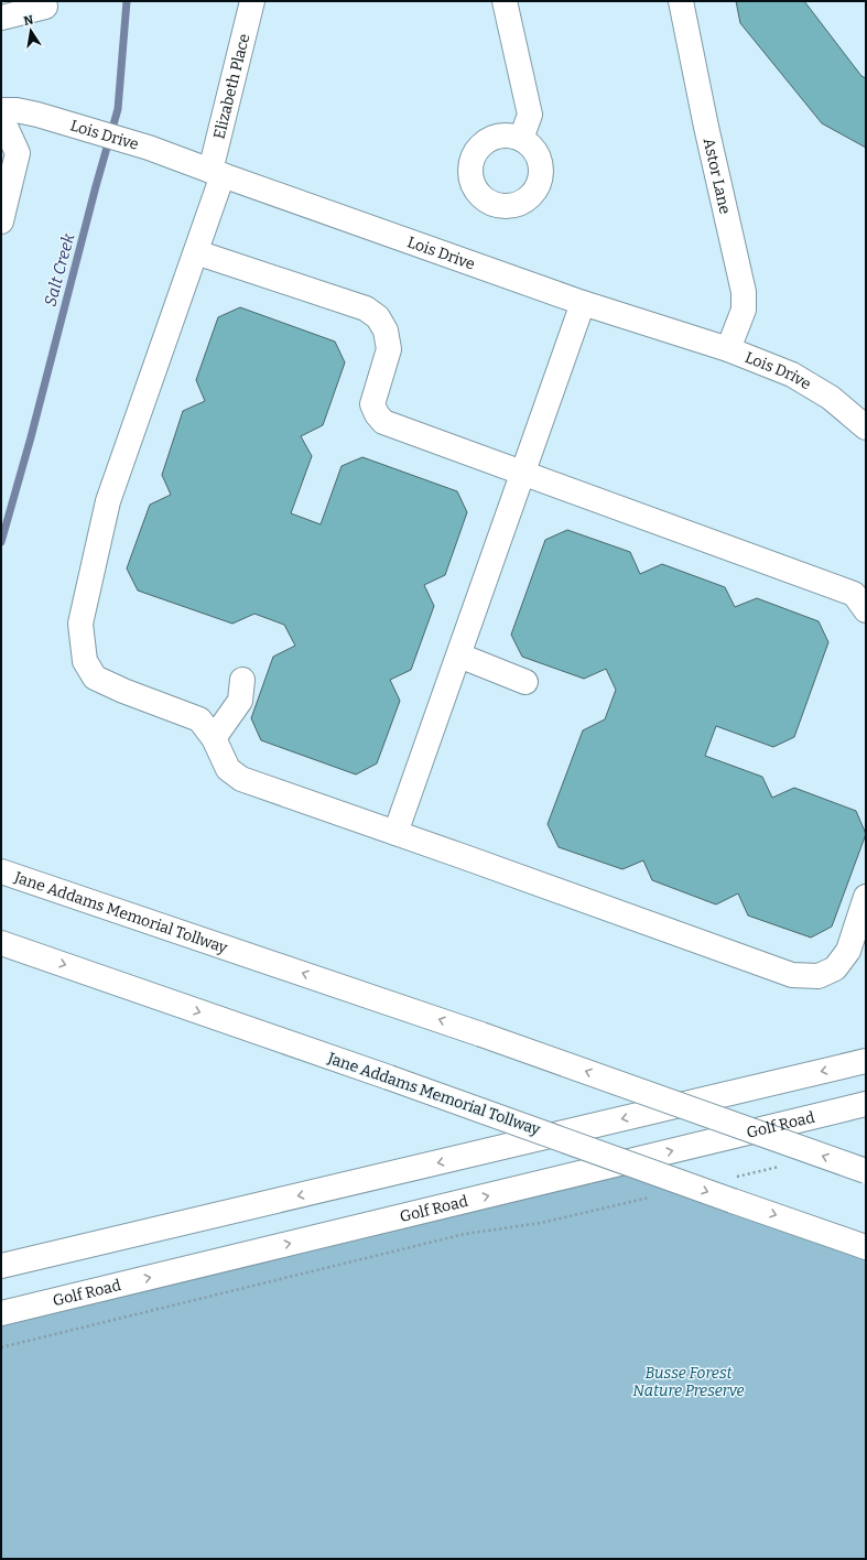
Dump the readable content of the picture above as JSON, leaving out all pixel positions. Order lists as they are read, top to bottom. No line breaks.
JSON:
{"streets":{"main road":["Elizabeth Place","Lois Drive","Astor Lane","Jane Addams Memorial Tollway","Golf Road"]},"crossings":[["Elizabeth Place","Lois Drive"],["Lois Drive","Astor Lane"]],"water":["Salt Creek"],"parks":["Busse Forest Nature Preserve"],"north":"top"}
